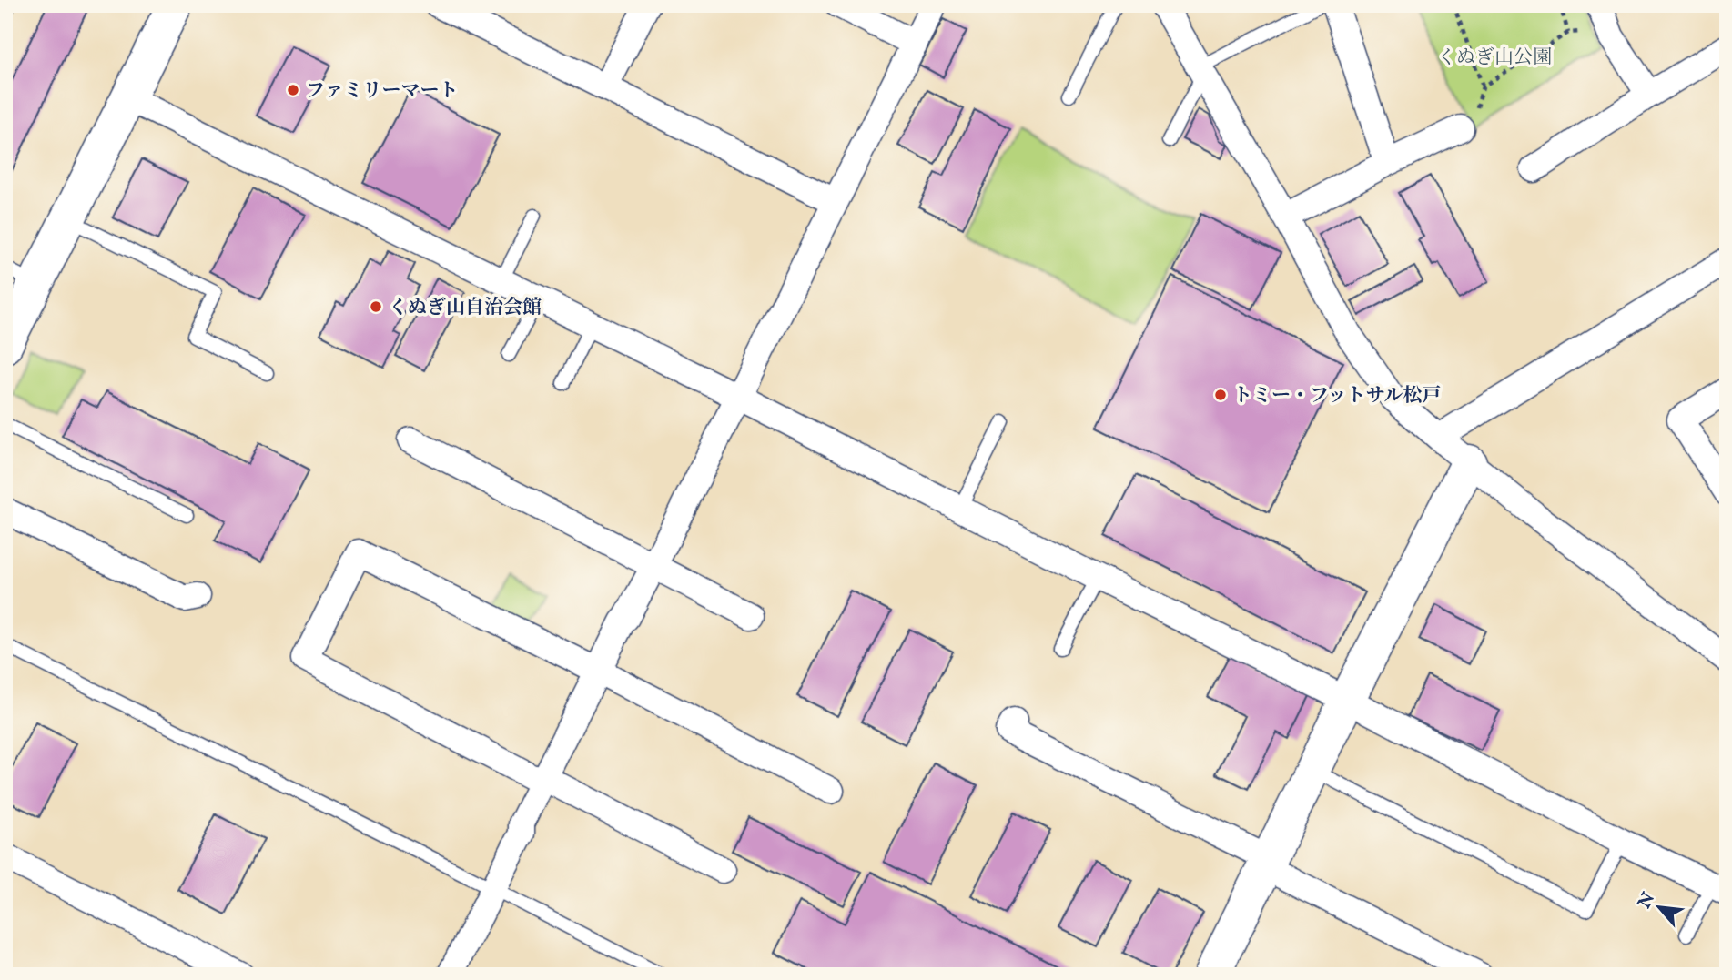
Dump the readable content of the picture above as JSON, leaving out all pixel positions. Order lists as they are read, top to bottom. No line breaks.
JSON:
{"parks":["くぬぎ山公園"],"places":["ファミリーマート","くぬぎ山自治会館","トミー・フットサル松戸"],"north":"top left"}
